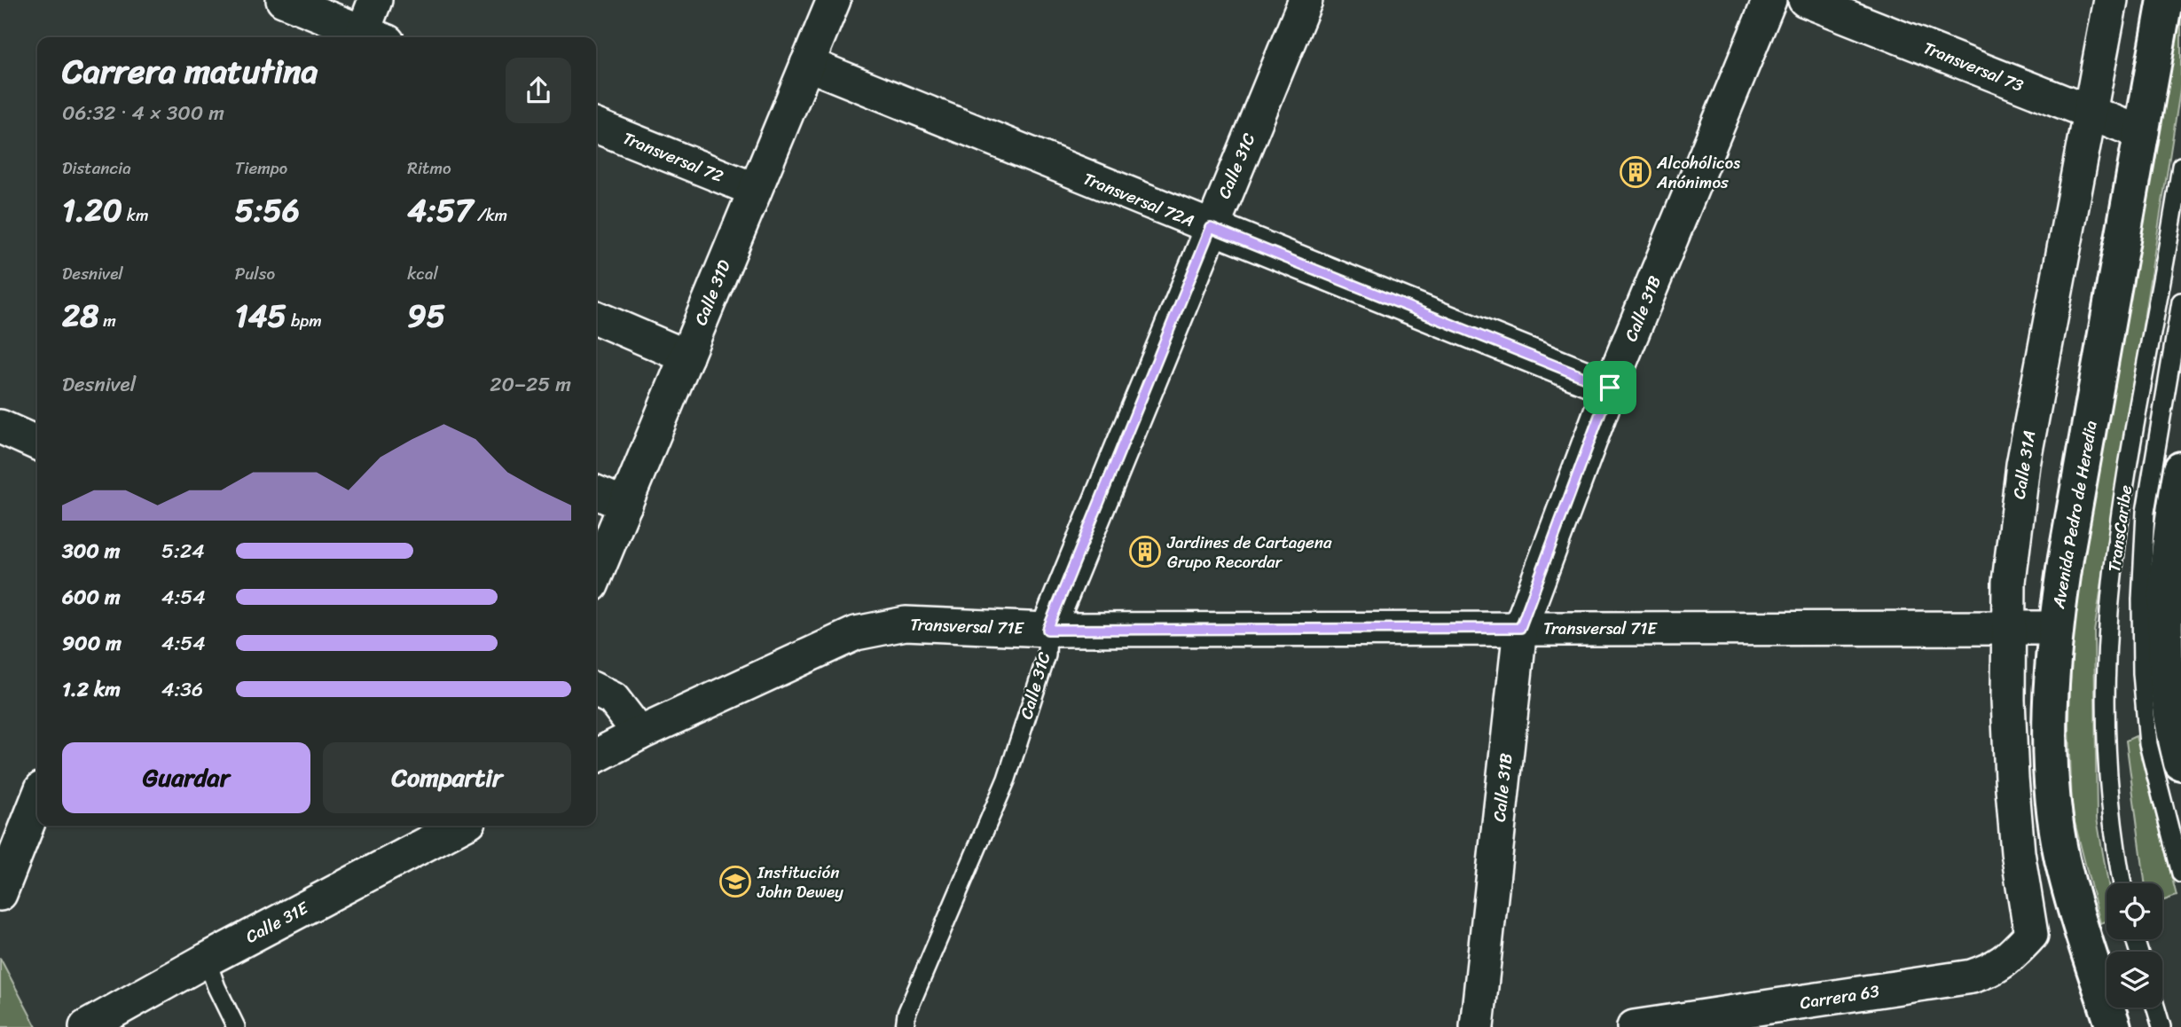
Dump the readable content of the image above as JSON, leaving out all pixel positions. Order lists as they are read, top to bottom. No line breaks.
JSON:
{"streets":{"highway":["Avenida Pedro de Heredia"],"street":["Transversal 73","Transversal 72","Calle 31C","Transversal 72A","Calle 31D","Calle 31B","Calle 31A","Transversal 71E","Calle 31E","Carrera 63"],"lane":["TransCaribe"]},"crossings":[["Transversal 73","Calle 31A"],["Transversal 73","Avenida Pedro de Heredia"],["Transversal 72","Calle 31D"],["Calle 31C","Transversal 72A"],["Calle 31C","Transversal 71E"],["Transversal 72A","Calle 31D"],["Transversal 72A","Calle 31B"],["Calle 31B","Transversal 71E"],["Calle 31A","Transversal 71E"],["Calle 31A","Carrera 63"],["Avenida Pedro de Heredia","Transversal 71E"]],"places":{"building":["Alcohólicos Anónimos","Jardines de Cartagena Grupo Recordar"],"school or university":["Institución John Dewey"]},"page":{"heading":["Carrera matutina","06:32 · 4 × 300 m"],"stats":[["Distancia","1.20 km"],["Tiempo","5:56"],["Ritmo","4:57 /km"],["Desnivel","28 m"],["Pulso","145 bpm"],["kcal","95"]],"chart":["Desnivel","20–25 m"],"list":[{"name":"300 m","note":"5:24"},{"name":"600 m","note":"4:54"},{"name":"900 m","note":"4:54"},{"name":"1.2 km","note":"4:36"}],"buttons":["Guardar","Compartir"]}}
